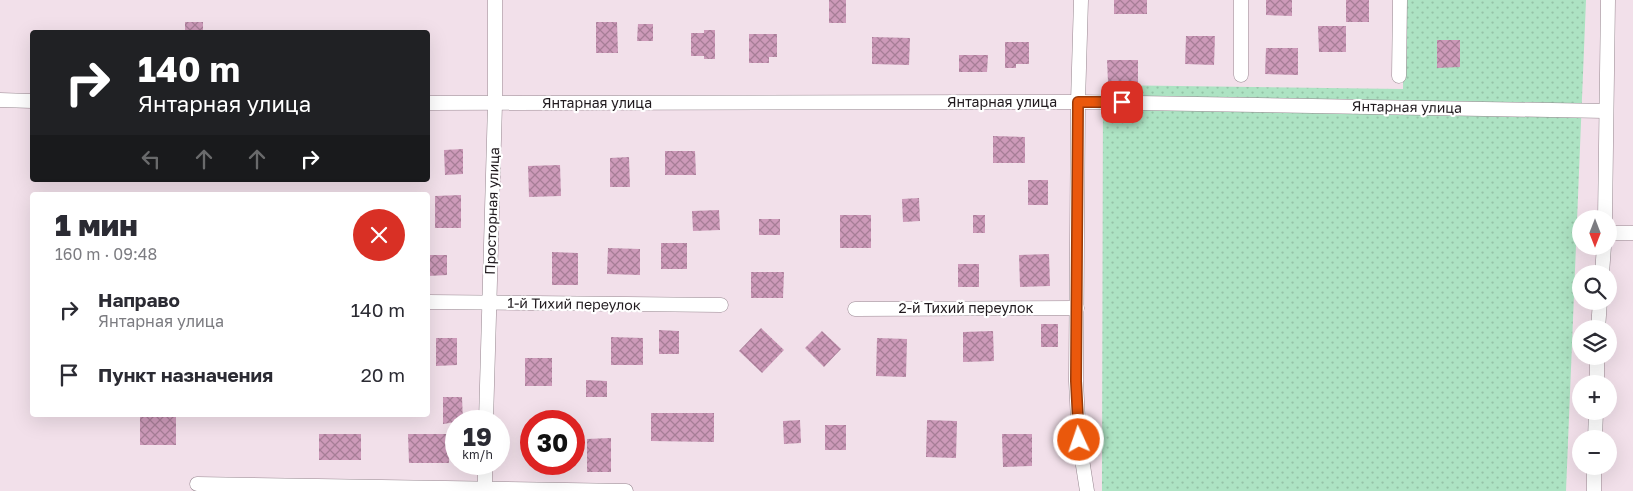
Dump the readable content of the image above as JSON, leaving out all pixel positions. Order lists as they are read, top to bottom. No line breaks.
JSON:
{"streets":{"street":["Янтарная улица","Просторная улица","1-й Тихий переулок","2-й Тихий переулок"]},"crossings":[["Янтарная улица","Просторная улица"],["Просторная улица","1-й Тихий переулок"]],"north":"bottom","page":{"turn":["140 m","Янтарная улица"],"heading":["1 мин","160 m · 09:48"],"map_buttons":["+","−"],"list":[{"name":"Направо","note":"Янтарная улица","value":"140 m"},{"name":"Пункт назначения","value":"20 m"}],"speed":"19 km/h","limit":"30"}}
